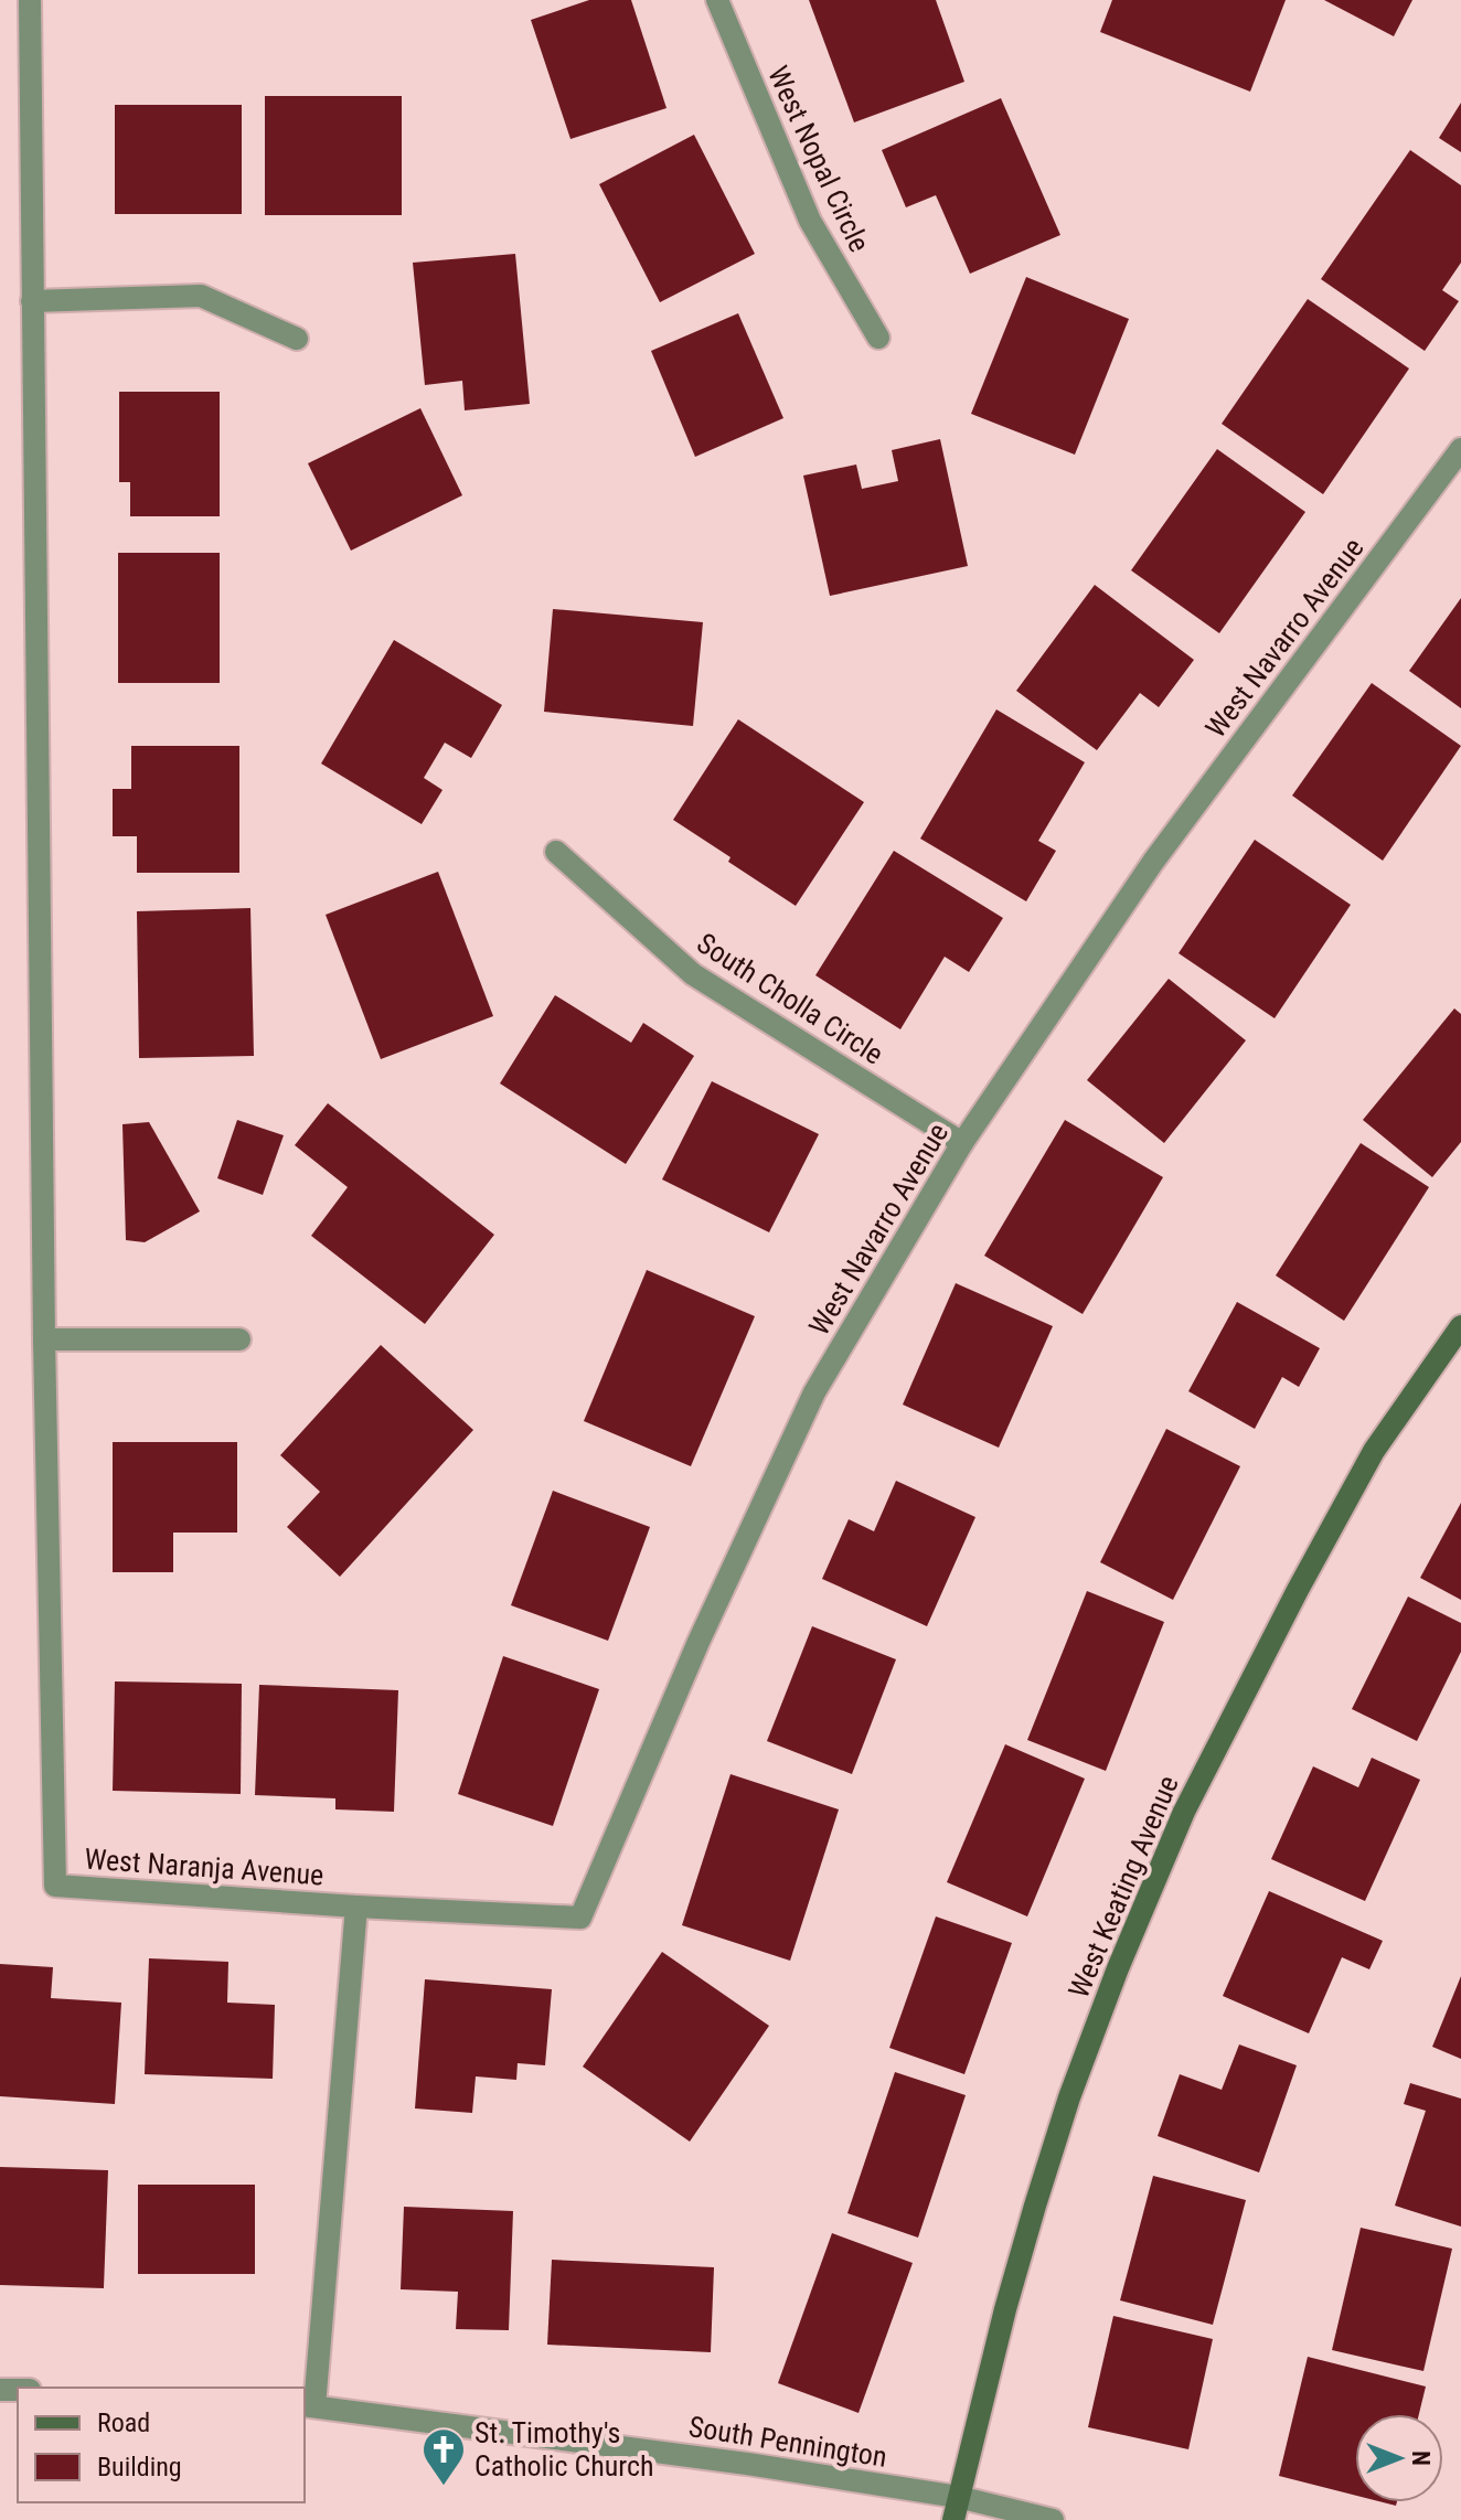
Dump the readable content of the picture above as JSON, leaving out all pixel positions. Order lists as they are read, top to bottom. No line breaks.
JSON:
{"streets":{"street":["West Nopal Circle","West Navarro Avenue","South Cholla Circle","West Naranja Avenue","West Keating Avenue","South Pennington"]},"crossings":[["West Navarro Avenue","South Cholla Circle"],["West Navarro Avenue","West Naranja Avenue"],["West Naranja Avenue","South Pennington"],["West Keating Avenue","South Pennington"]],"places":{"church":["St. Timothy's Catholic Church"]},"legend":["Road","Building"],"north":"right"}
